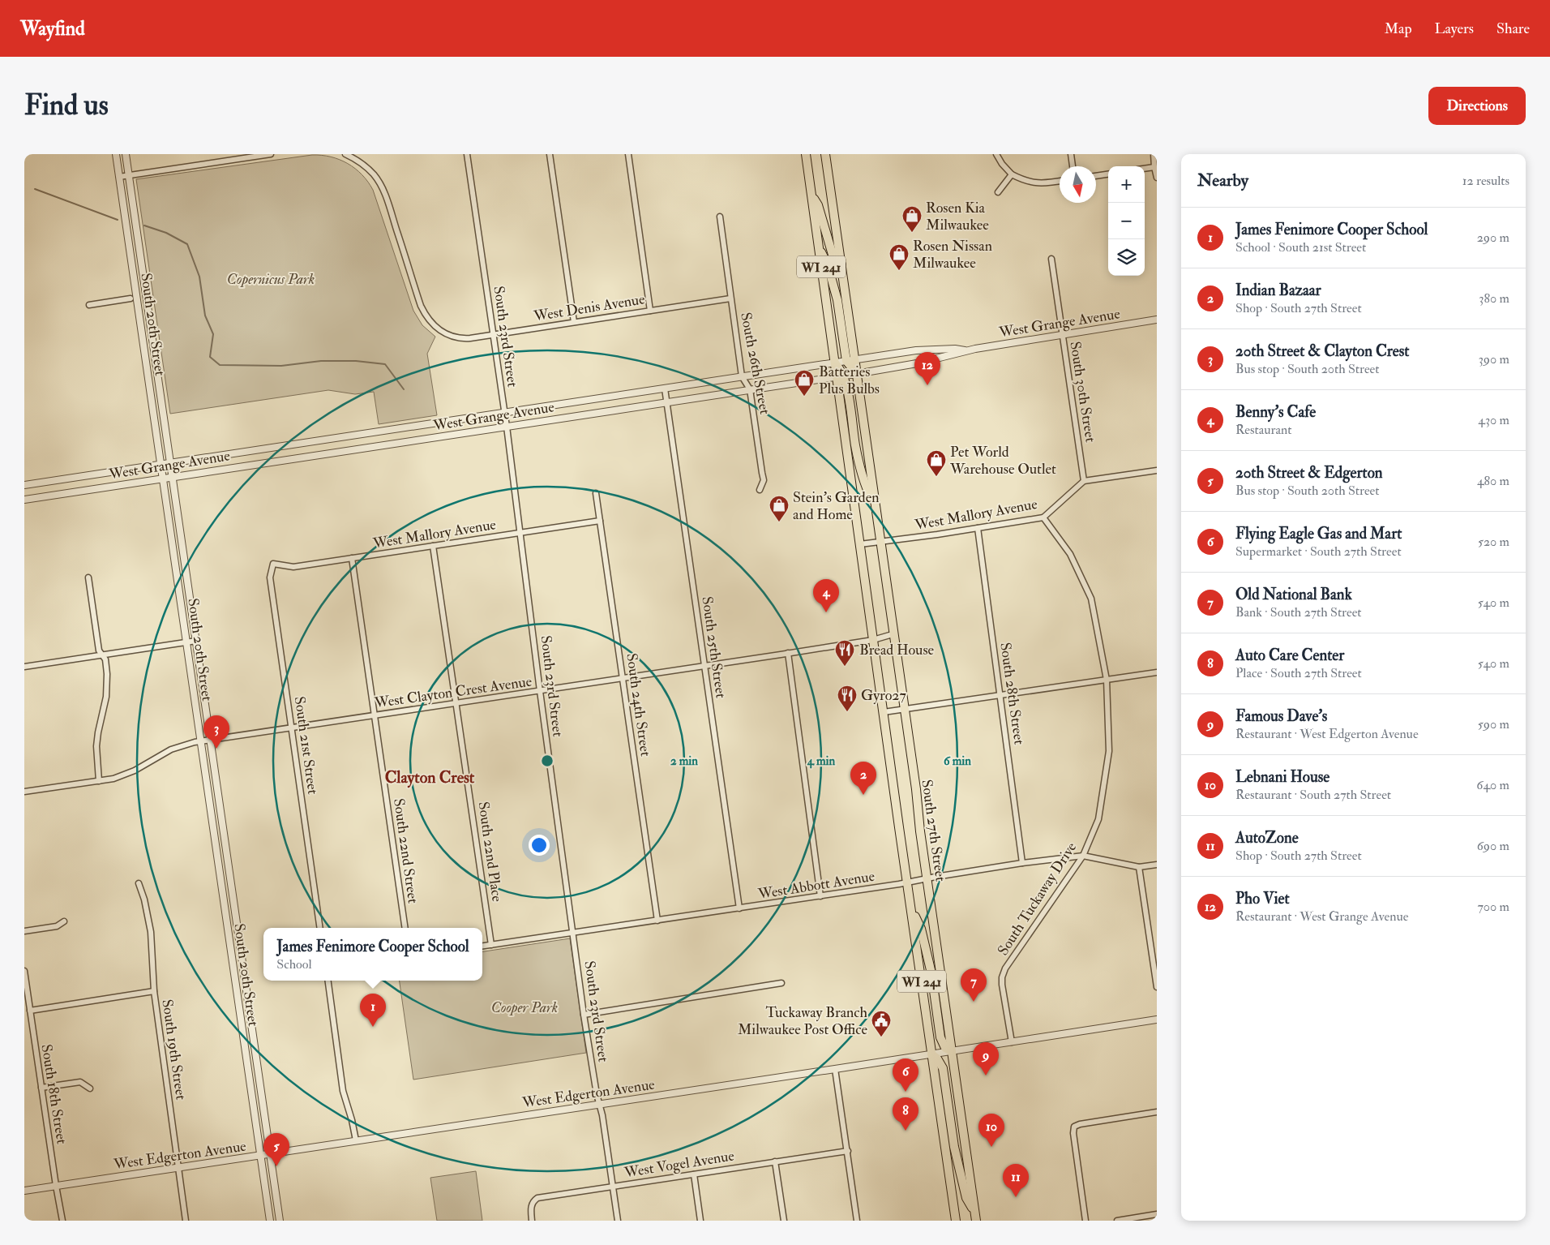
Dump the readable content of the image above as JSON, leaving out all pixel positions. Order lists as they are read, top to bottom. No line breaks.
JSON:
{"streets":{"main road":["WI 241","South 27th Street"],"street":["West Denis Avenue","West Grange Avenue","South 20th Street","South 23rd Street","South 26th Street","South 30th Street","West Mallory Avenue","South 25th Street","West Clayton Crest Avenue","South 28th Street","South 24th Street","South 21st Street","South 22nd Street","South 22nd Place","West Abbott Avenue","South Tuckaway Drive","South 19th Street","West Edgerton Avenue","South 18th Street","West Vogel Avenue"]},"crossings":[["WI 241","West Grange Avenue"],["WI 241","West Mallory Avenue"],["WI 241","West Clayton Crest Avenue"],["WI 241","West Abbott Avenue"],["WI 241","West Edgerton Avenue"],["West Denis Avenue","South 23rd Street"],["West Denis Avenue","South 26th Street"],["West Grange Avenue","South 20th Street"],["West Grange Avenue","South 23rd Street"],["West Grange Avenue","South 26th Street"],["West Grange Avenue","South 30th Street"],["West Grange Avenue","South 25th Street"],["West Grange Avenue","South 27th Street"],["South 20th Street","West Clayton Crest Avenue"],["South 20th Street","West Edgerton Avenue"],["South 23rd Street","West Mallory Avenue"],["South 23rd Street","West Clayton Crest Avenue"],["South 23rd Street","West Abbott Avenue"],["South 23rd Street","West Edgerton Avenue"],["South 23rd Street","West Vogel Avenue"],["South 30th Street","West Mallory Avenue"],["West Mallory Avenue","South 28th Street"],["West Mallory Avenue","South 24th Street"],["West Mallory Avenue","South 21st Street"],["West Mallory Avenue","South 27th Street"],["West Mallory Avenue","South 22nd Street"],["West Mallory Avenue","South 22nd Place"],["West Mallory Avenue","South Tuckaway Drive"],["South 25th Street","West Clayton Crest Avenue"],["South 25th Street","West Abbott Avenue"],["West Clayton Crest Avenue","South 24th Street"],["West Clayton Crest Avenue","South 21st Street"],["West Clayton Crest Avenue","South 27th Street"],["West Clayton Crest Avenue","South 22nd Street"],["West Clayton Crest Avenue","South 22nd Place"],["South 28th Street","West Abbott Avenue"],["South 24th Street","West Abbott Avenue"],["South 27th Street","West Abbott Avenue"],["South 27th Street","West Edgerton Avenue"],["South 22nd Place","West Abbott Avenue"],["West Abbott Avenue","South Tuckaway Drive"],["South Tuckaway Drive","West Edgerton Avenue"],["South 19th Street","West Edgerton Avenue"],["West Edgerton Avenue","South 18th Street"]],"districts":["Clayton Crest"],"parks":["Copernicus Park","Cooper Park"],"places":{"shop":["Rosen Kia Milwaukee","Rosen Nissan Milwaukee","Batteries Plus Bulbs","Pet World Warehouse Outlet","Stein's Garden and Home"],"restaurant":["Bread House","Gyro27"],"public building":["Tuckaway Branch Milwaukee Post Office"]},"north":"bottom","page":{"header":"Wayfind","nav":["Map","Layers","Share"],"buttons":"Directions","title":"Find us","heading":["Nearby","12 results"],"map_buttons":["+","−"],"list":[{"mark":"1","name":"James Fenimore Cooper School","note":"School · South 21st Street","value":"290 m"},{"mark":"2","name":"Indian Bazaar","note":"Shop · South 27th Street","value":"380 m"},{"mark":"3","name":"20th Street & Clayton Crest","note":"Bus stop · South 20th Street","value":"390 m"},{"mark":"4","name":"Benny's Cafe","note":"Restaurant","value":"430 m"},{"mark":"5","name":"20th Street & Edgerton","note":"Bus stop · South 20th Street","value":"480 m"},{"mark":"6","name":"Flying Eagle Gas and Mart","note":"Supermarket · South 27th Street","value":"520 m"},{"mark":"7","name":"Old National Bank","note":"Bank · South 27th Street","value":"540 m"},{"mark":"8","name":"Auto Care Center","note":"Place · South 27th Street","value":"540 m"},{"mark":"9","name":"Famous Dave's","note":"Restaurant · West Edgerton Avenue","value":"590 m"},{"mark":"10","name":"Lebnani House","note":"Restaurant · South 27th Street","value":"640 m"},{"mark":"11","name":"AutoZone","note":"Shop · South 27th Street","value":"690 m"},{"mark":"12","name":"Pho Viet","note":"Restaurant · West Grange Avenue","value":"700 m"}],"pins":["12","4","3","2","7","1","9","6","8","10","5","11"],"popup":["James Fenimore Cooper School","School"]},"rings":["2 min","4 min","6 min"]}
